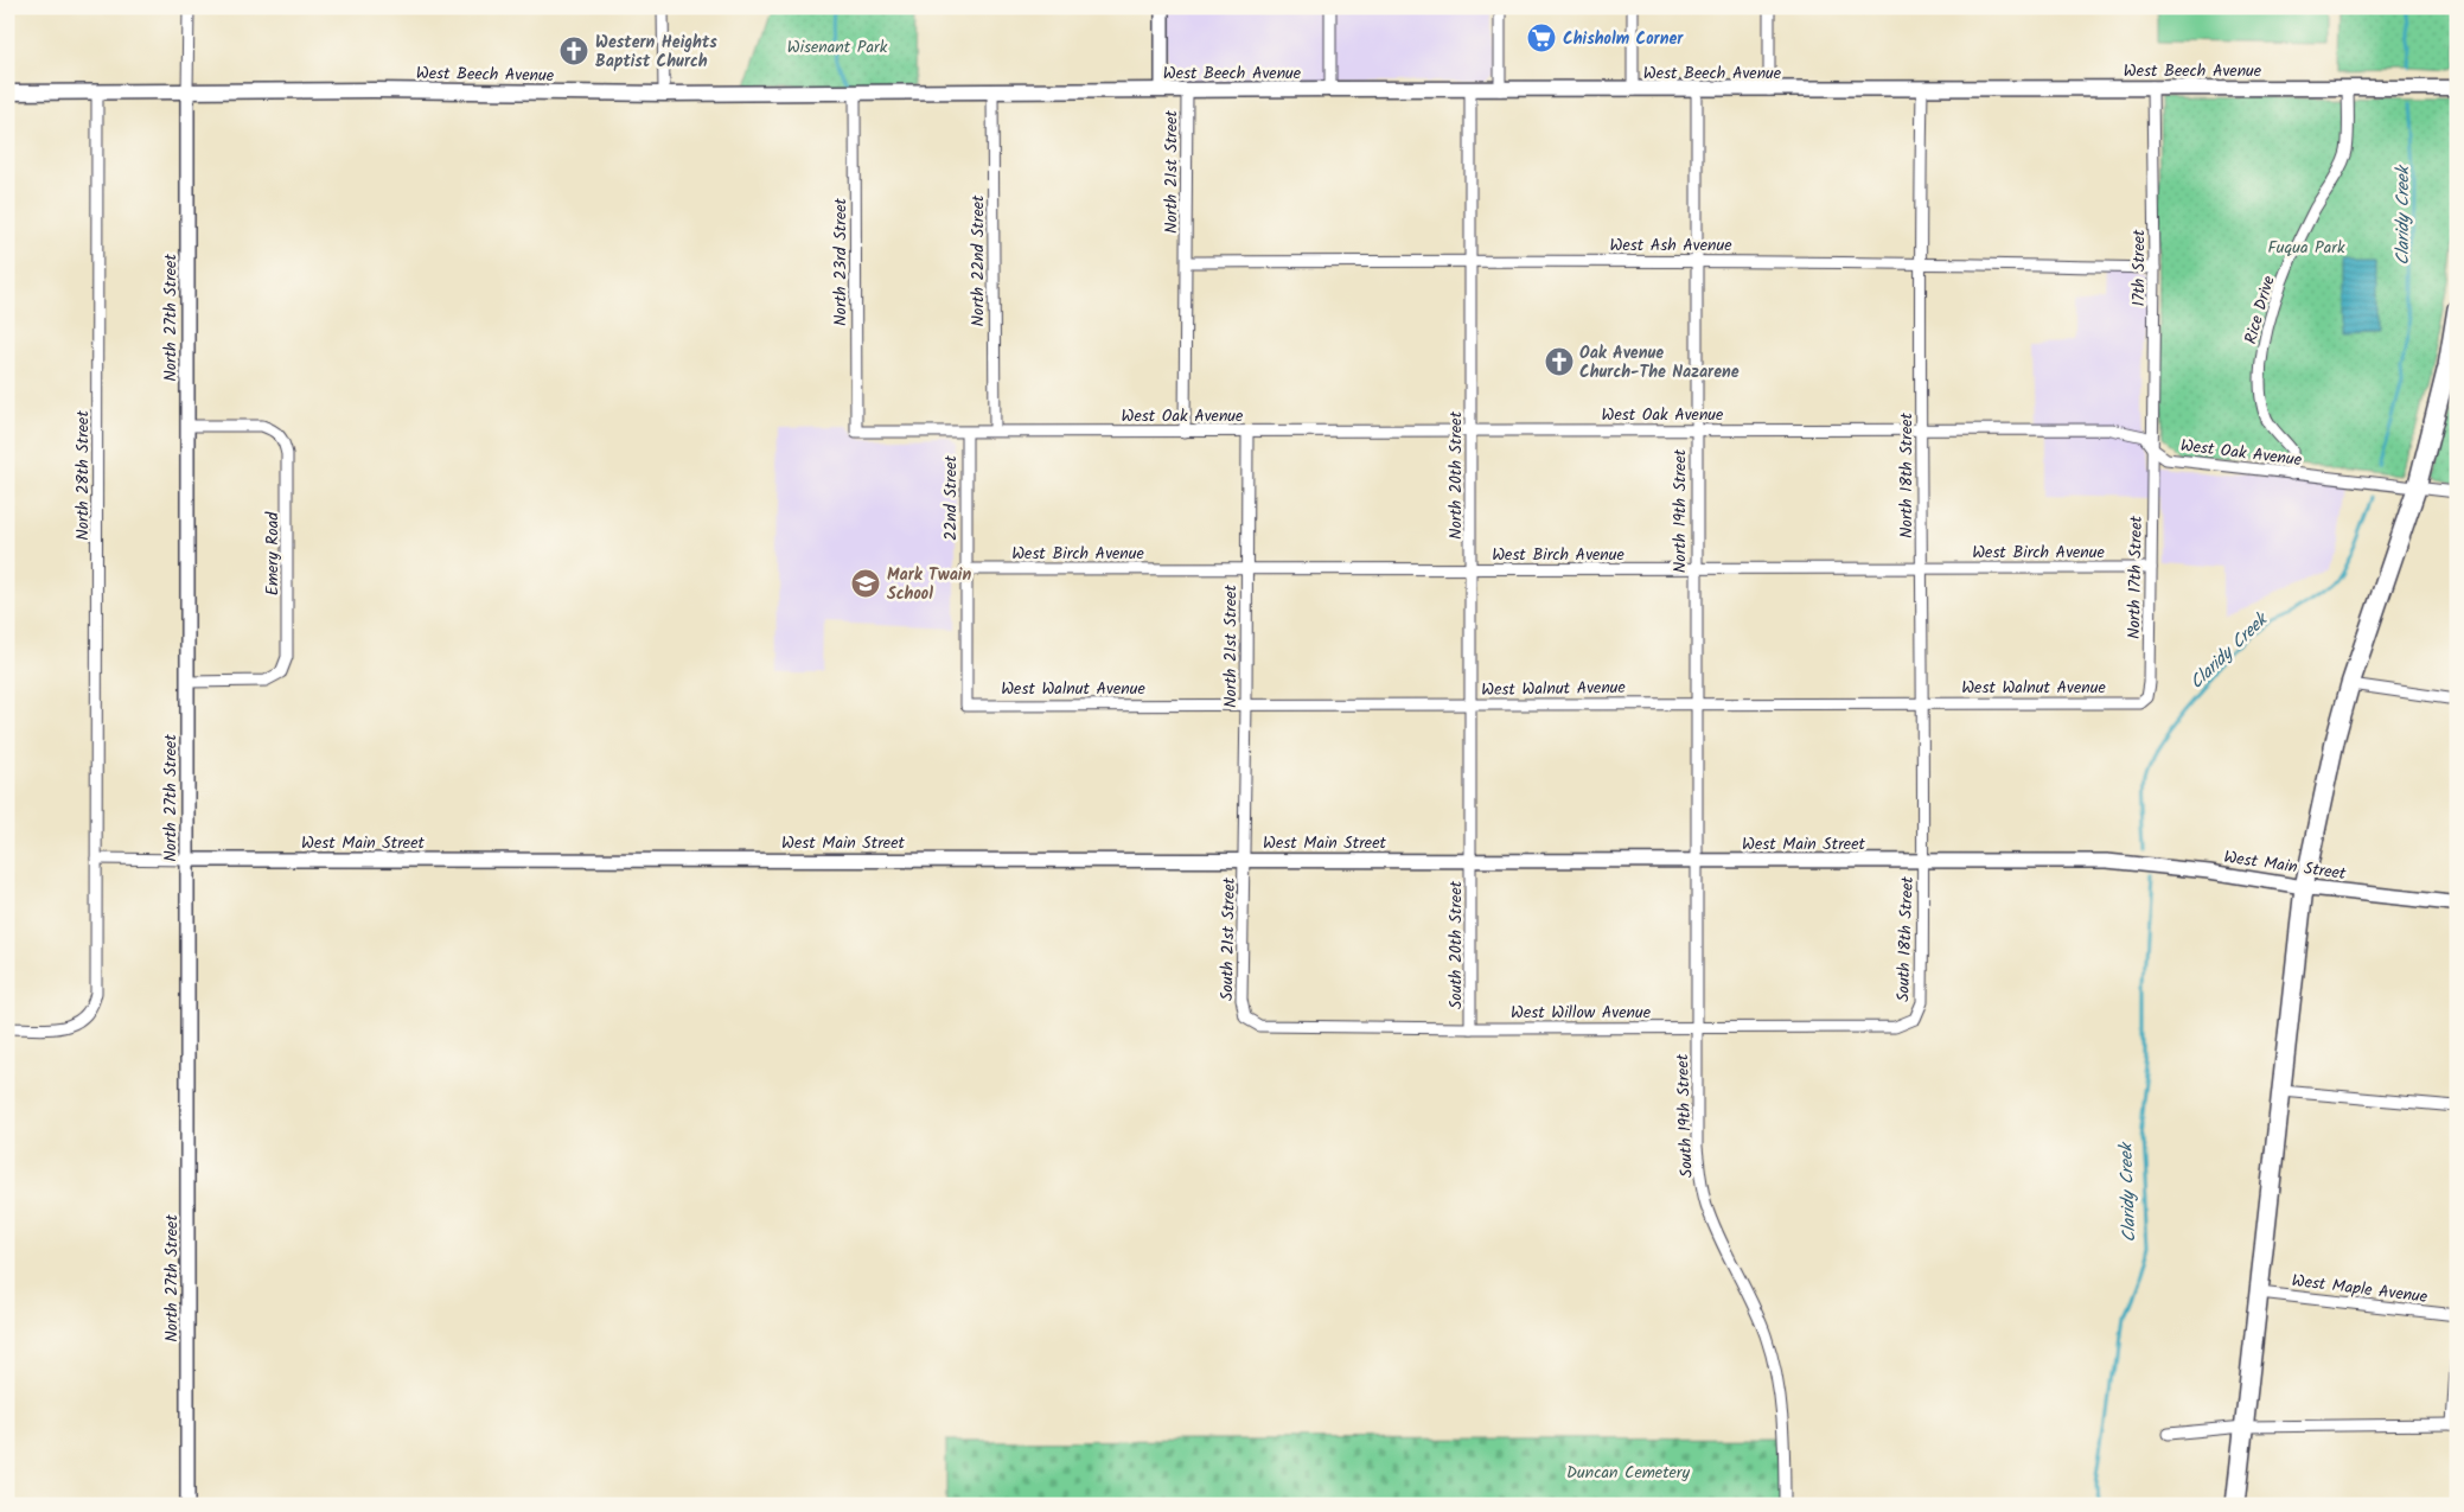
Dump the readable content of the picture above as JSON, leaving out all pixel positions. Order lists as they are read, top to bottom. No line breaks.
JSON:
{"streets":{"main road":["West Beech Avenue","West Main Street"],"street":["North 21st Street","West Ash Avenue","North 22nd Street","North 23rd Street","17th Street","Rice Drive","North 27th Street","West Oak Avenue","North 28th Street","North 20th Street","North 18th Street","22nd Street","North 19th Street","West Birch Avenue","Emery Road","North 17th Street","West Walnut Avenue","South 21st Street","South 18th Street","South 20th Street","West Willow Avenue","South 19th Street","West Maple Avenue"]},"crossings":[["West Beech Avenue","North 21st Street"],["West Beech Avenue","North 22nd Street"],["West Beech Avenue","North 23rd Street"],["West Beech Avenue","17th Street"],["West Beech Avenue","Rice Drive"],["West Beech Avenue","North 27th Street"],["West Beech Avenue","North 28th Street"],["West Beech Avenue","North 20th Street"],["West Beech Avenue","North 18th Street"],["West Beech Avenue","North 19th Street"],["North 21st Street","West Ash Avenue"],["North 21st Street","West Oak Avenue"],["North 21st Street","West Birch Avenue"],["North 21st Street","West Walnut Avenue"],["North 21st Street","West Main Street"],["North 21st Street","South 21st Street"],["West Ash Avenue","17th Street"],["West Ash Avenue","North 20th Street"],["West Ash Avenue","North 18th Street"],["West Ash Avenue","North 19th Street"],["North 22nd Street","West Oak Avenue"],["North 23rd Street","West Oak Avenue"],["17th Street","West Oak Avenue"],["17th Street","North 17th Street"],["Rice Drive","West Oak Avenue"],["North 27th Street","Emery Road"],["North 27th Street","West Main Street"],["West Oak Avenue","North 20th Street"],["West Oak Avenue","North 18th Street"],["West Oak Avenue","22nd Street"],["West Oak Avenue","North 19th Street"],["West Oak Avenue","North 17th Street"],["North 20th Street","West Birch Avenue"],["North 20th Street","West Walnut Avenue"],["North 20th Street","West Main Street"],["North 20th Street","South 20th Street"],["North 18th Street","West Birch Avenue"],["North 18th Street","West Walnut Avenue"],["North 18th Street","West Main Street"],["North 18th Street","South 18th Street"],["22nd Street","West Birch Avenue"],["22nd Street","West Walnut Avenue"],["North 19th Street","West Birch Avenue"],["North 19th Street","West Walnut Avenue"],["North 19th Street","West Main Street"],["North 19th Street","South 19th Street"],["West Birch Avenue","North 17th Street"],["North 17th Street","West Walnut Avenue"],["West Main Street","South 21st Street"],["West Main Street","South 18th Street"],["West Main Street","South 20th Street"],["West Main Street","South 19th Street"],["South 21st Street","West Willow Avenue"],["South 18th Street","West Willow Avenue"],["South 20th Street","West Willow Avenue"],["West Willow Avenue","South 19th Street"]],"water":["Claridy Creek"],"parks":["Wisenant Park","Fuqua Park","Duncan Cemetery"],"places":{"supermarket":["Chisholm Corner"],"church":["Western Heights Baptist Church","Oak Avenue Church-The Nazarene"],"school or university":["Mark Twain School"]}}
